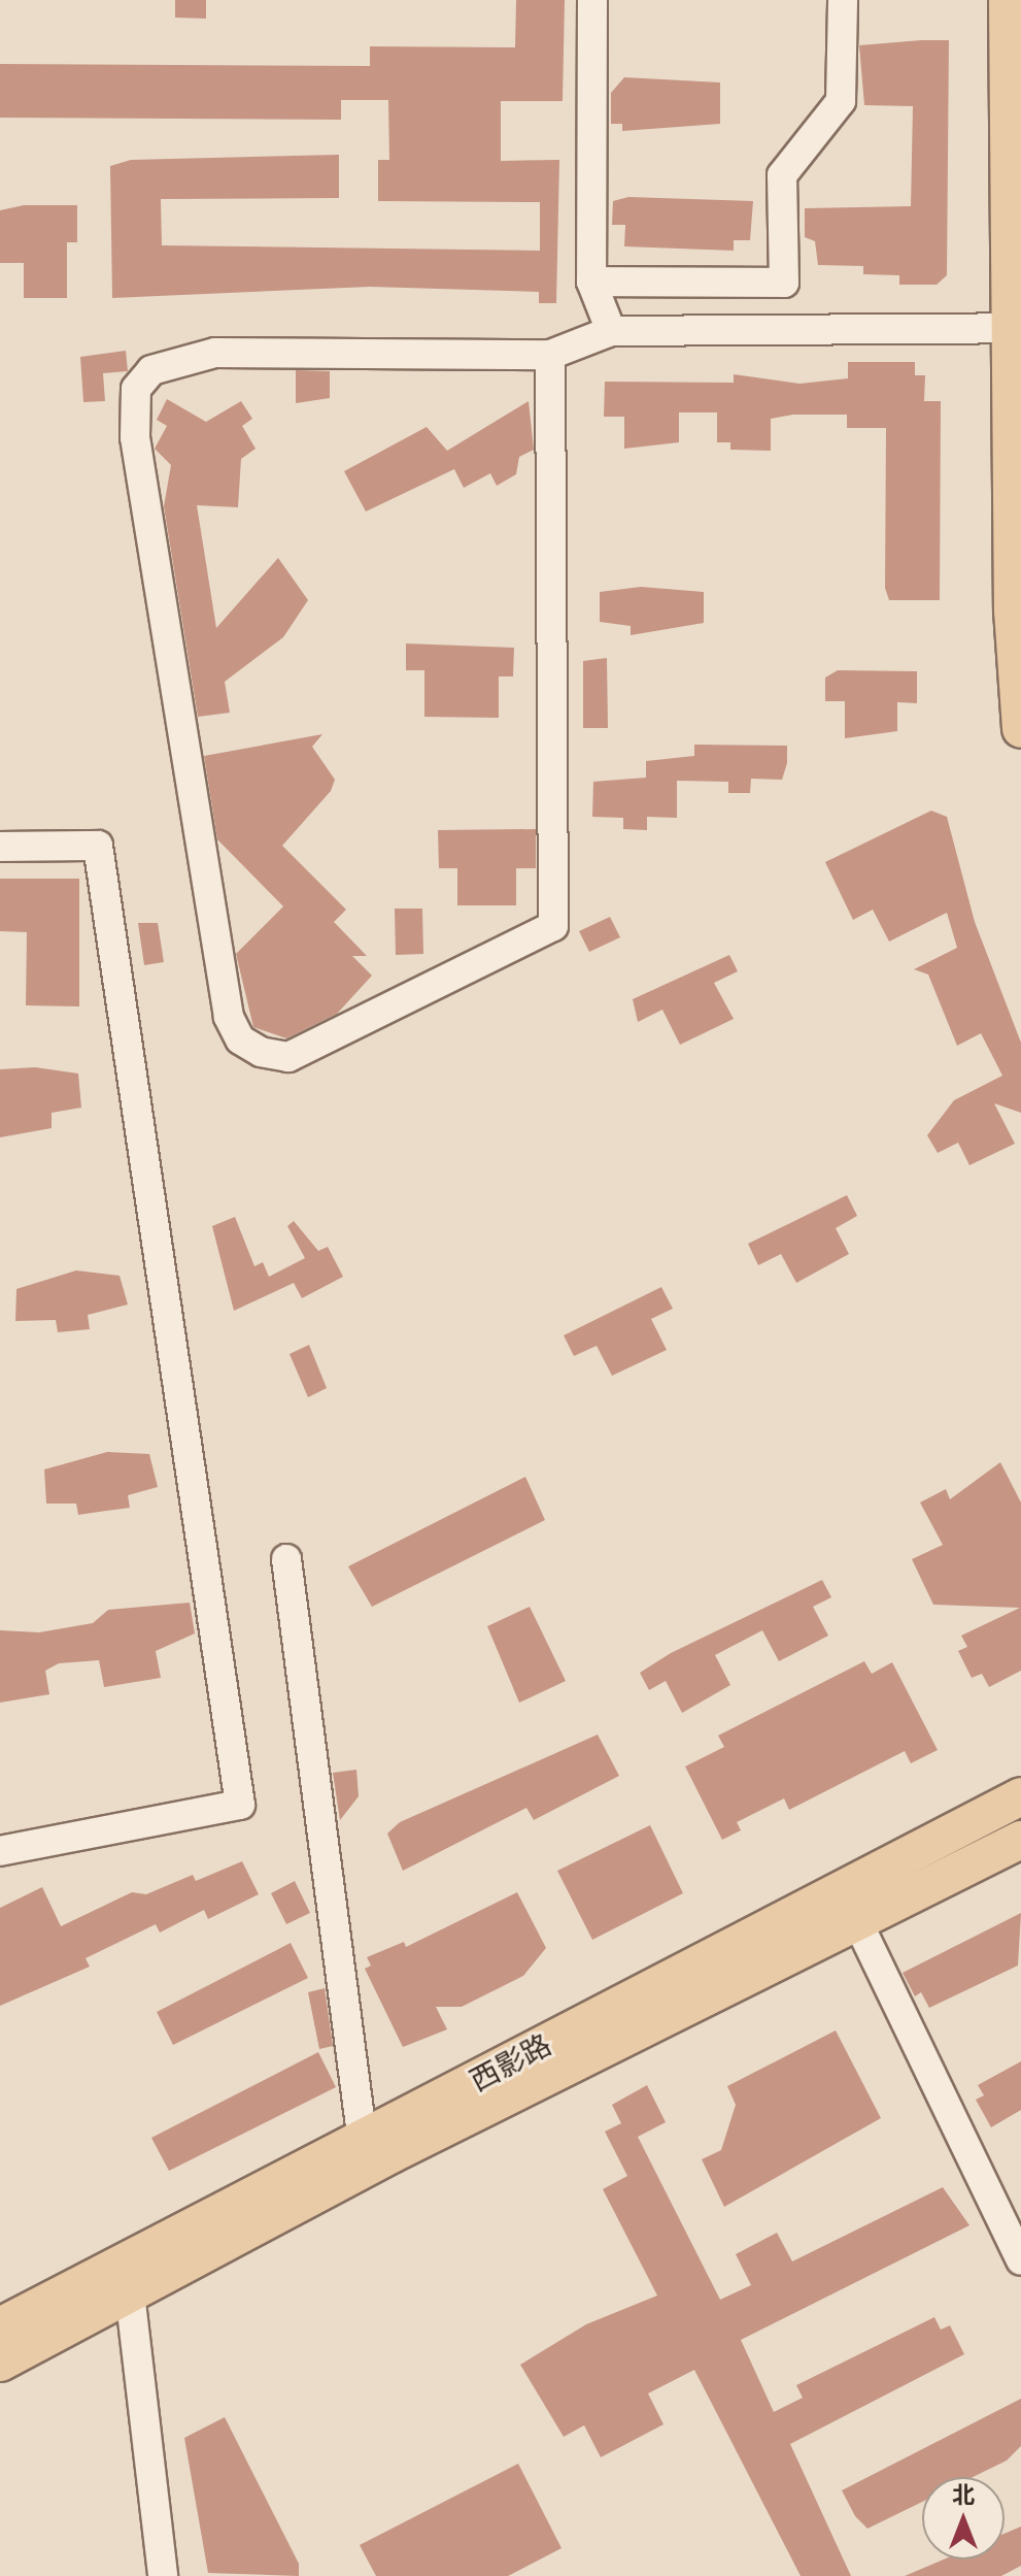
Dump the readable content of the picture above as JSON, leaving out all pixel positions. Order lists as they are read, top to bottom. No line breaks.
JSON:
{"streets":{"main road":["西影路"]},"north":"top"}
